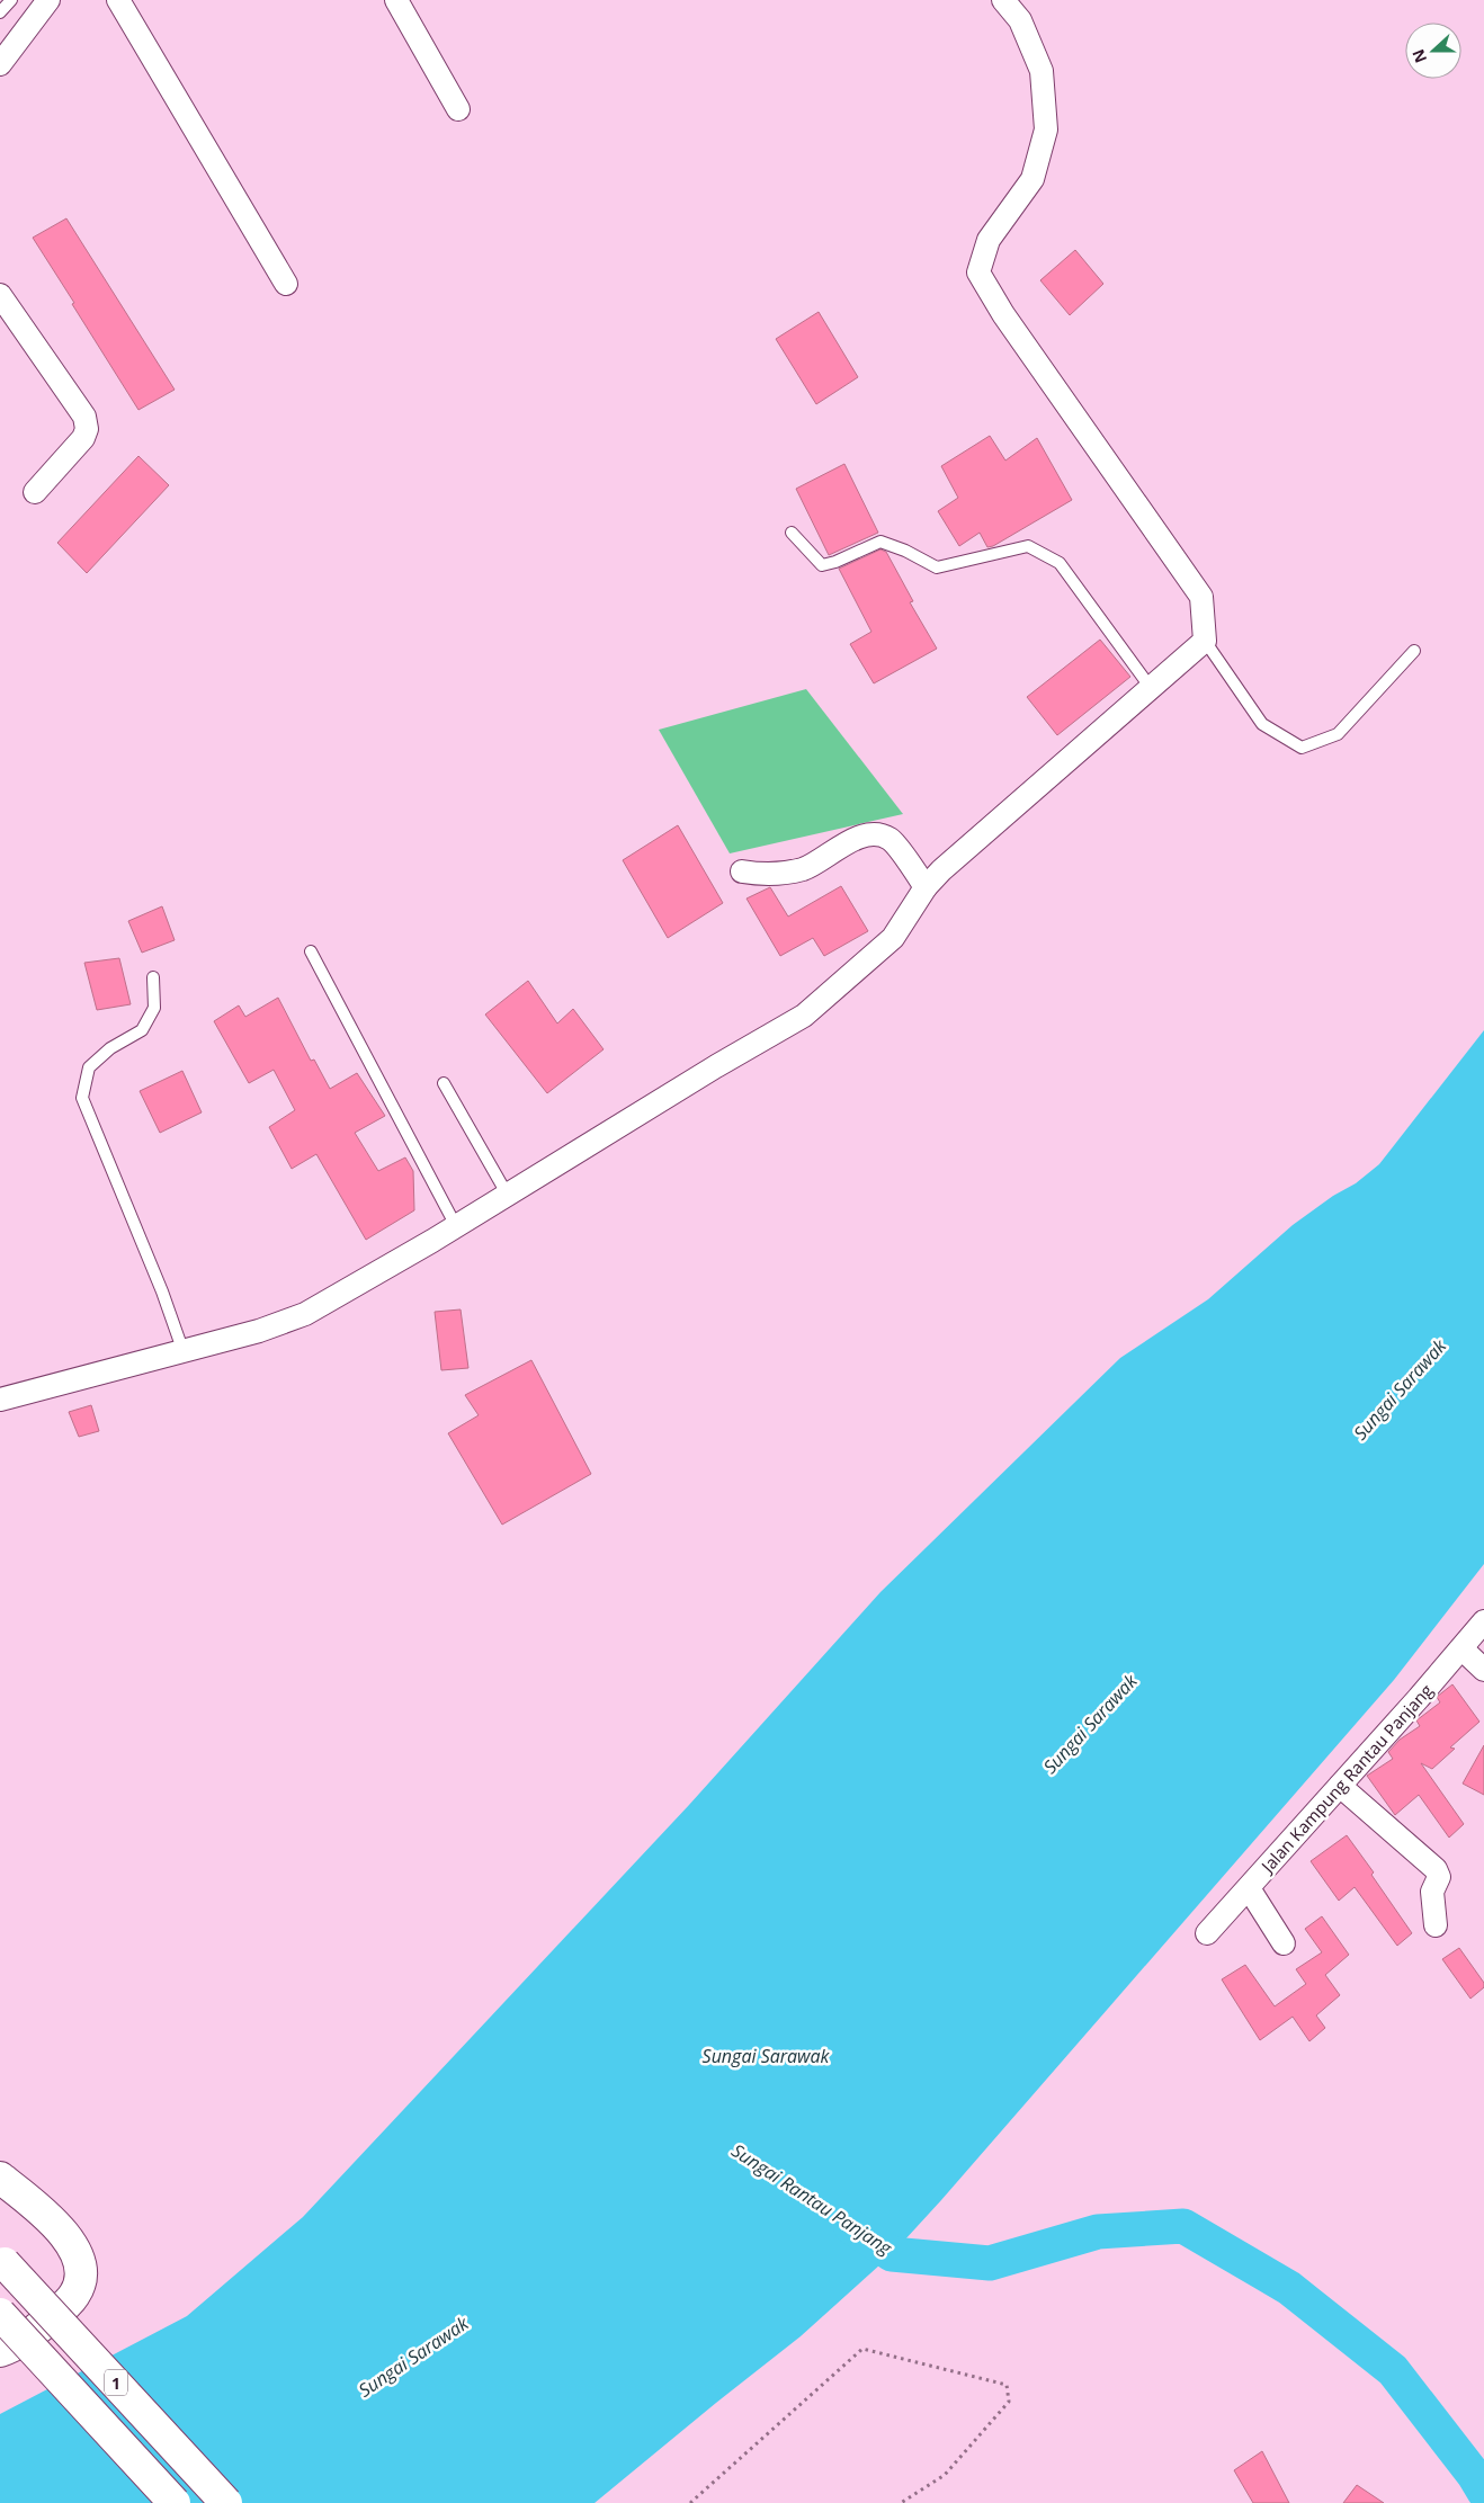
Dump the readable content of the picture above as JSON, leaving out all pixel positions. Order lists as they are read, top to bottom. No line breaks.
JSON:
{"streets":{"highway":["1"],"street":["Jalan Kampung Rantau Panjang"]},"water":["Sungai Sarawak","Sungai Rantau Panjang"],"north":"left"}
